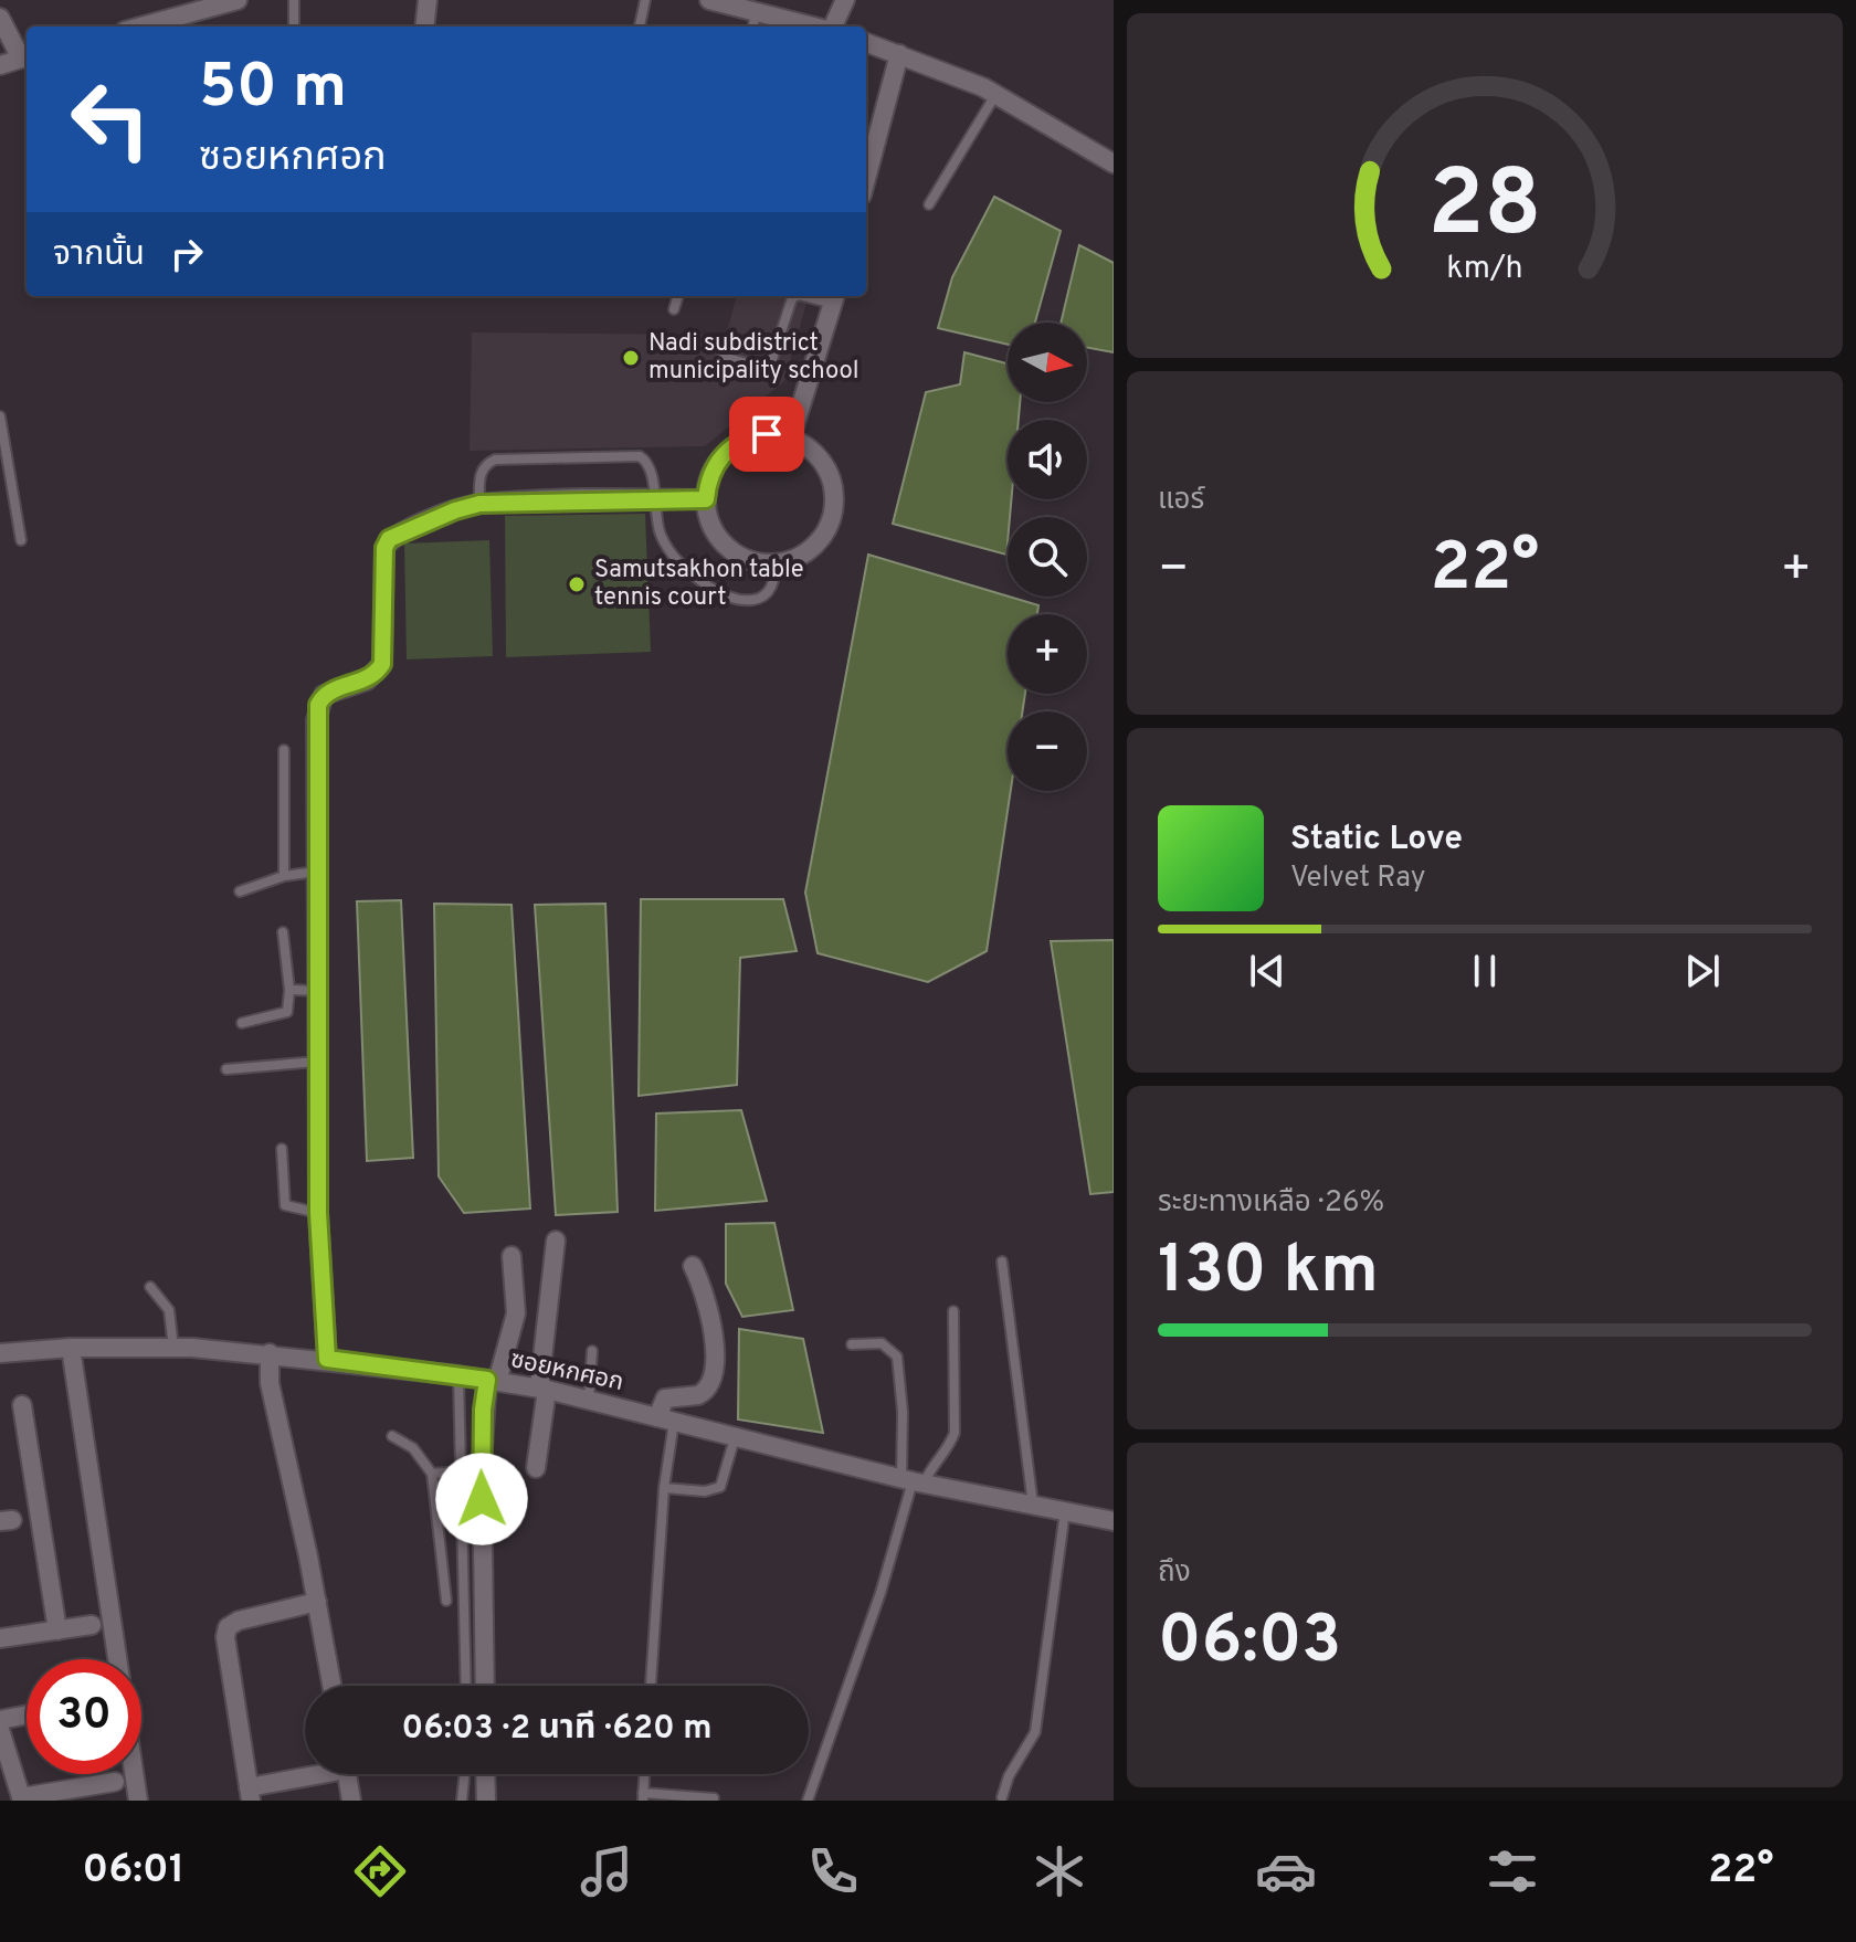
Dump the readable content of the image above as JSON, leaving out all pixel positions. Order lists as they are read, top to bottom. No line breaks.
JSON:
{"streets":{"street":["ซอยหกศอก"]},"places":["Nadi subdistrict municipality school","Samutsakhon table tennis court"],"north":"right","page":{"turn":["50 m","ซอยหกศอก"],"then":"จากนั้น","map_buttons":["+","−"],"tile":["แอร์",["ระยะทางเหลือ · 26%","130 km"],["ถึง","06:03"]],"heat":["−","22°","+"],"song":["Static Love","Velvet Ray"],"limit":"30","trip":"06:03 · 2 นาที · 620 m","tabs":["06:01","22°"],"gauge":["28","km/h"]}}
